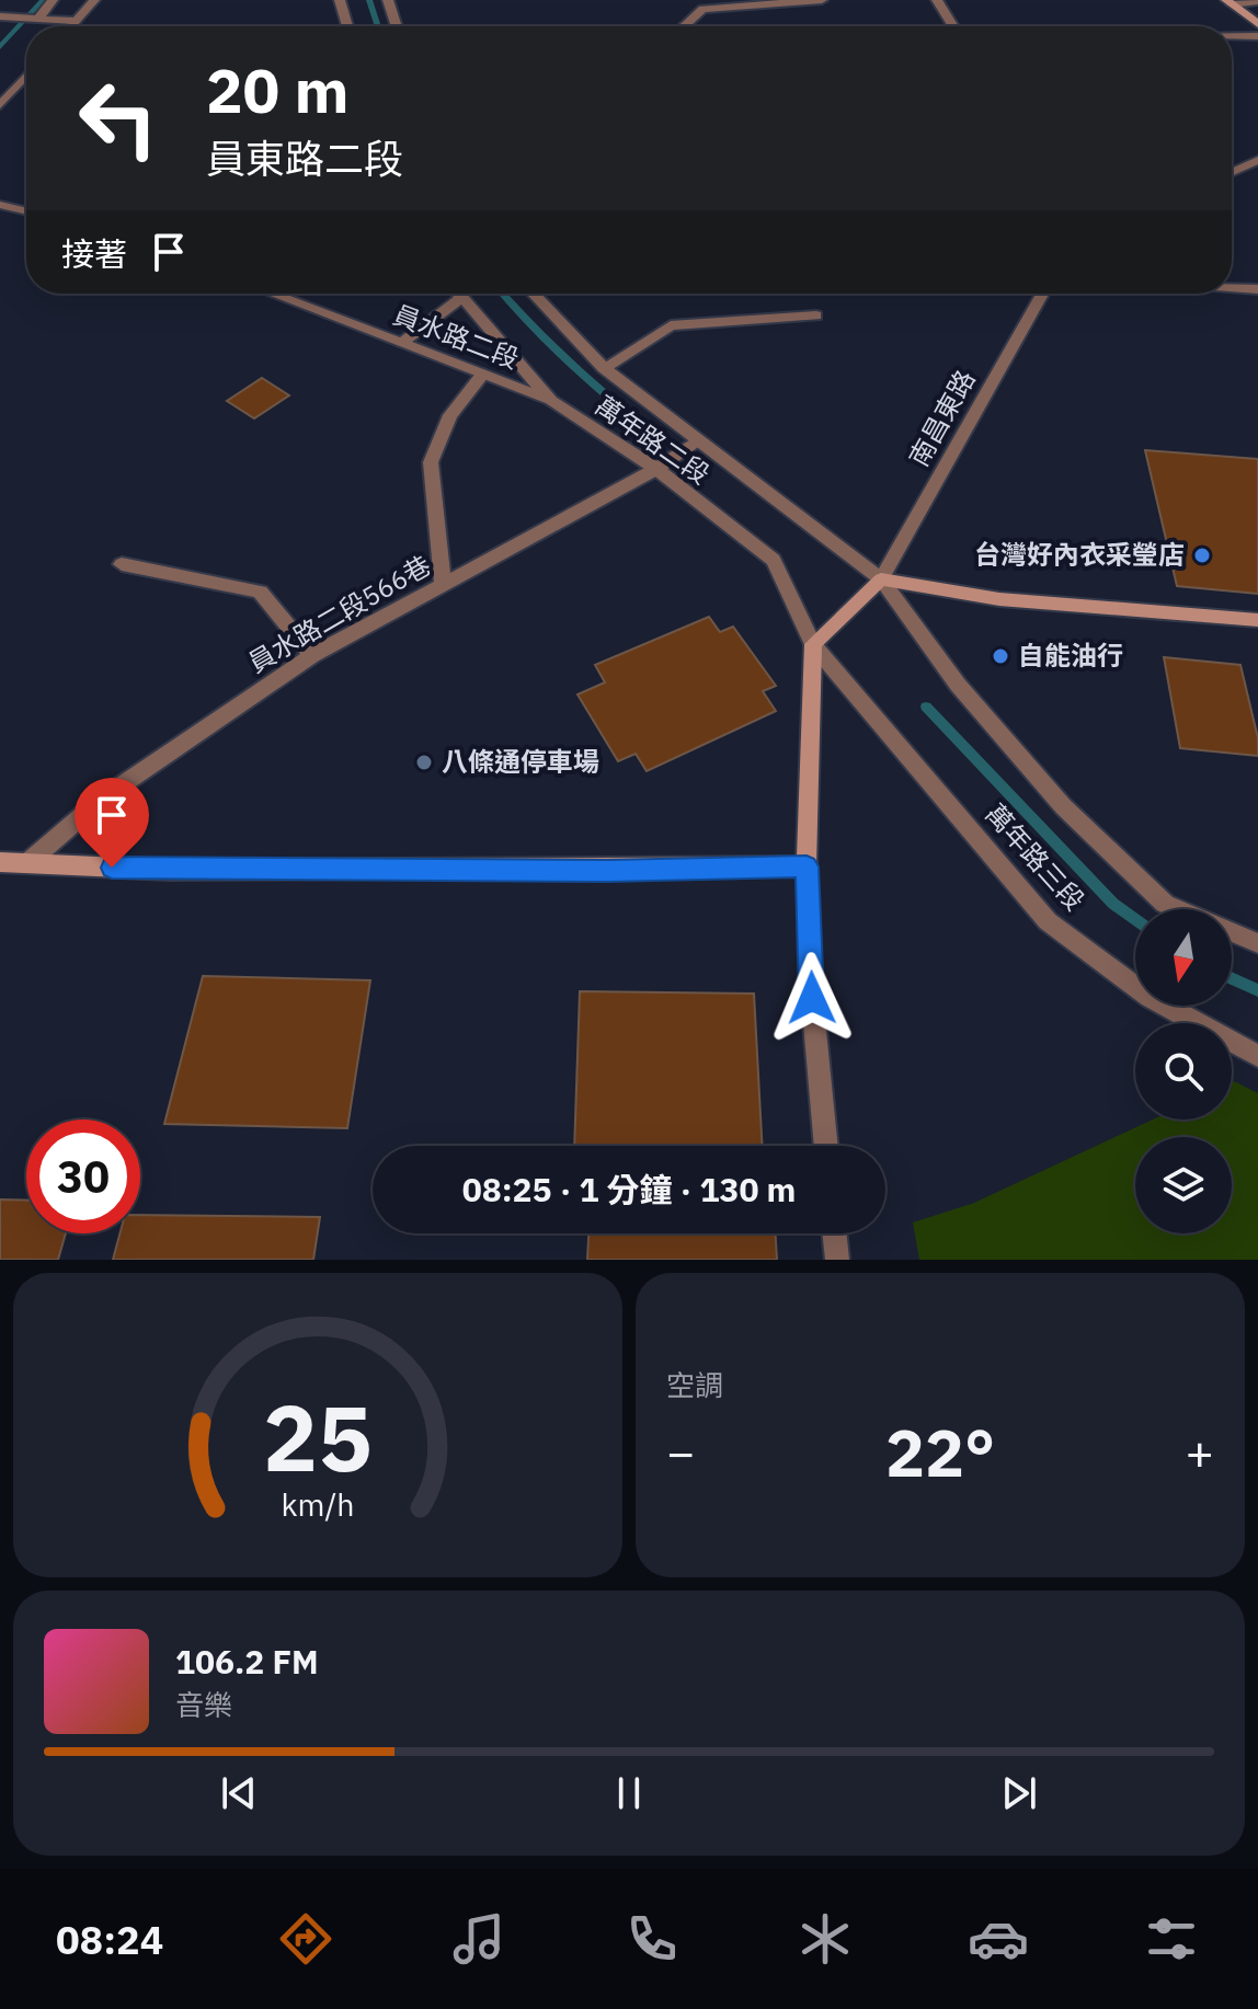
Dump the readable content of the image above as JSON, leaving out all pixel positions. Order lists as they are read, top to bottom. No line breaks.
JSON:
{"streets":{"street":["員水路二段","南昌東路","萬年路二段","員水路二段566巷","萬年路三段"]},"crossings":[["員水路二段","萬年路二段"],["南昌東路","萬年路二段"],["萬年路二段","員水路二段566巷"],["萬年路二段","萬年路三段"]],"places":["台灣好內衣采瑩店","自能油行","八條通停車場"],"north":"bottom","page":{"turn":["20 m","員東路二段"],"then":"接著","limit":"30","trip":"08:25 · 1 分鐘 · 130 m","tile":"空調","heat":["−","22°","+"],"song":["106.2 FM","音樂"],"tabs":"08:24","gauge":["25","km/h"]}}
